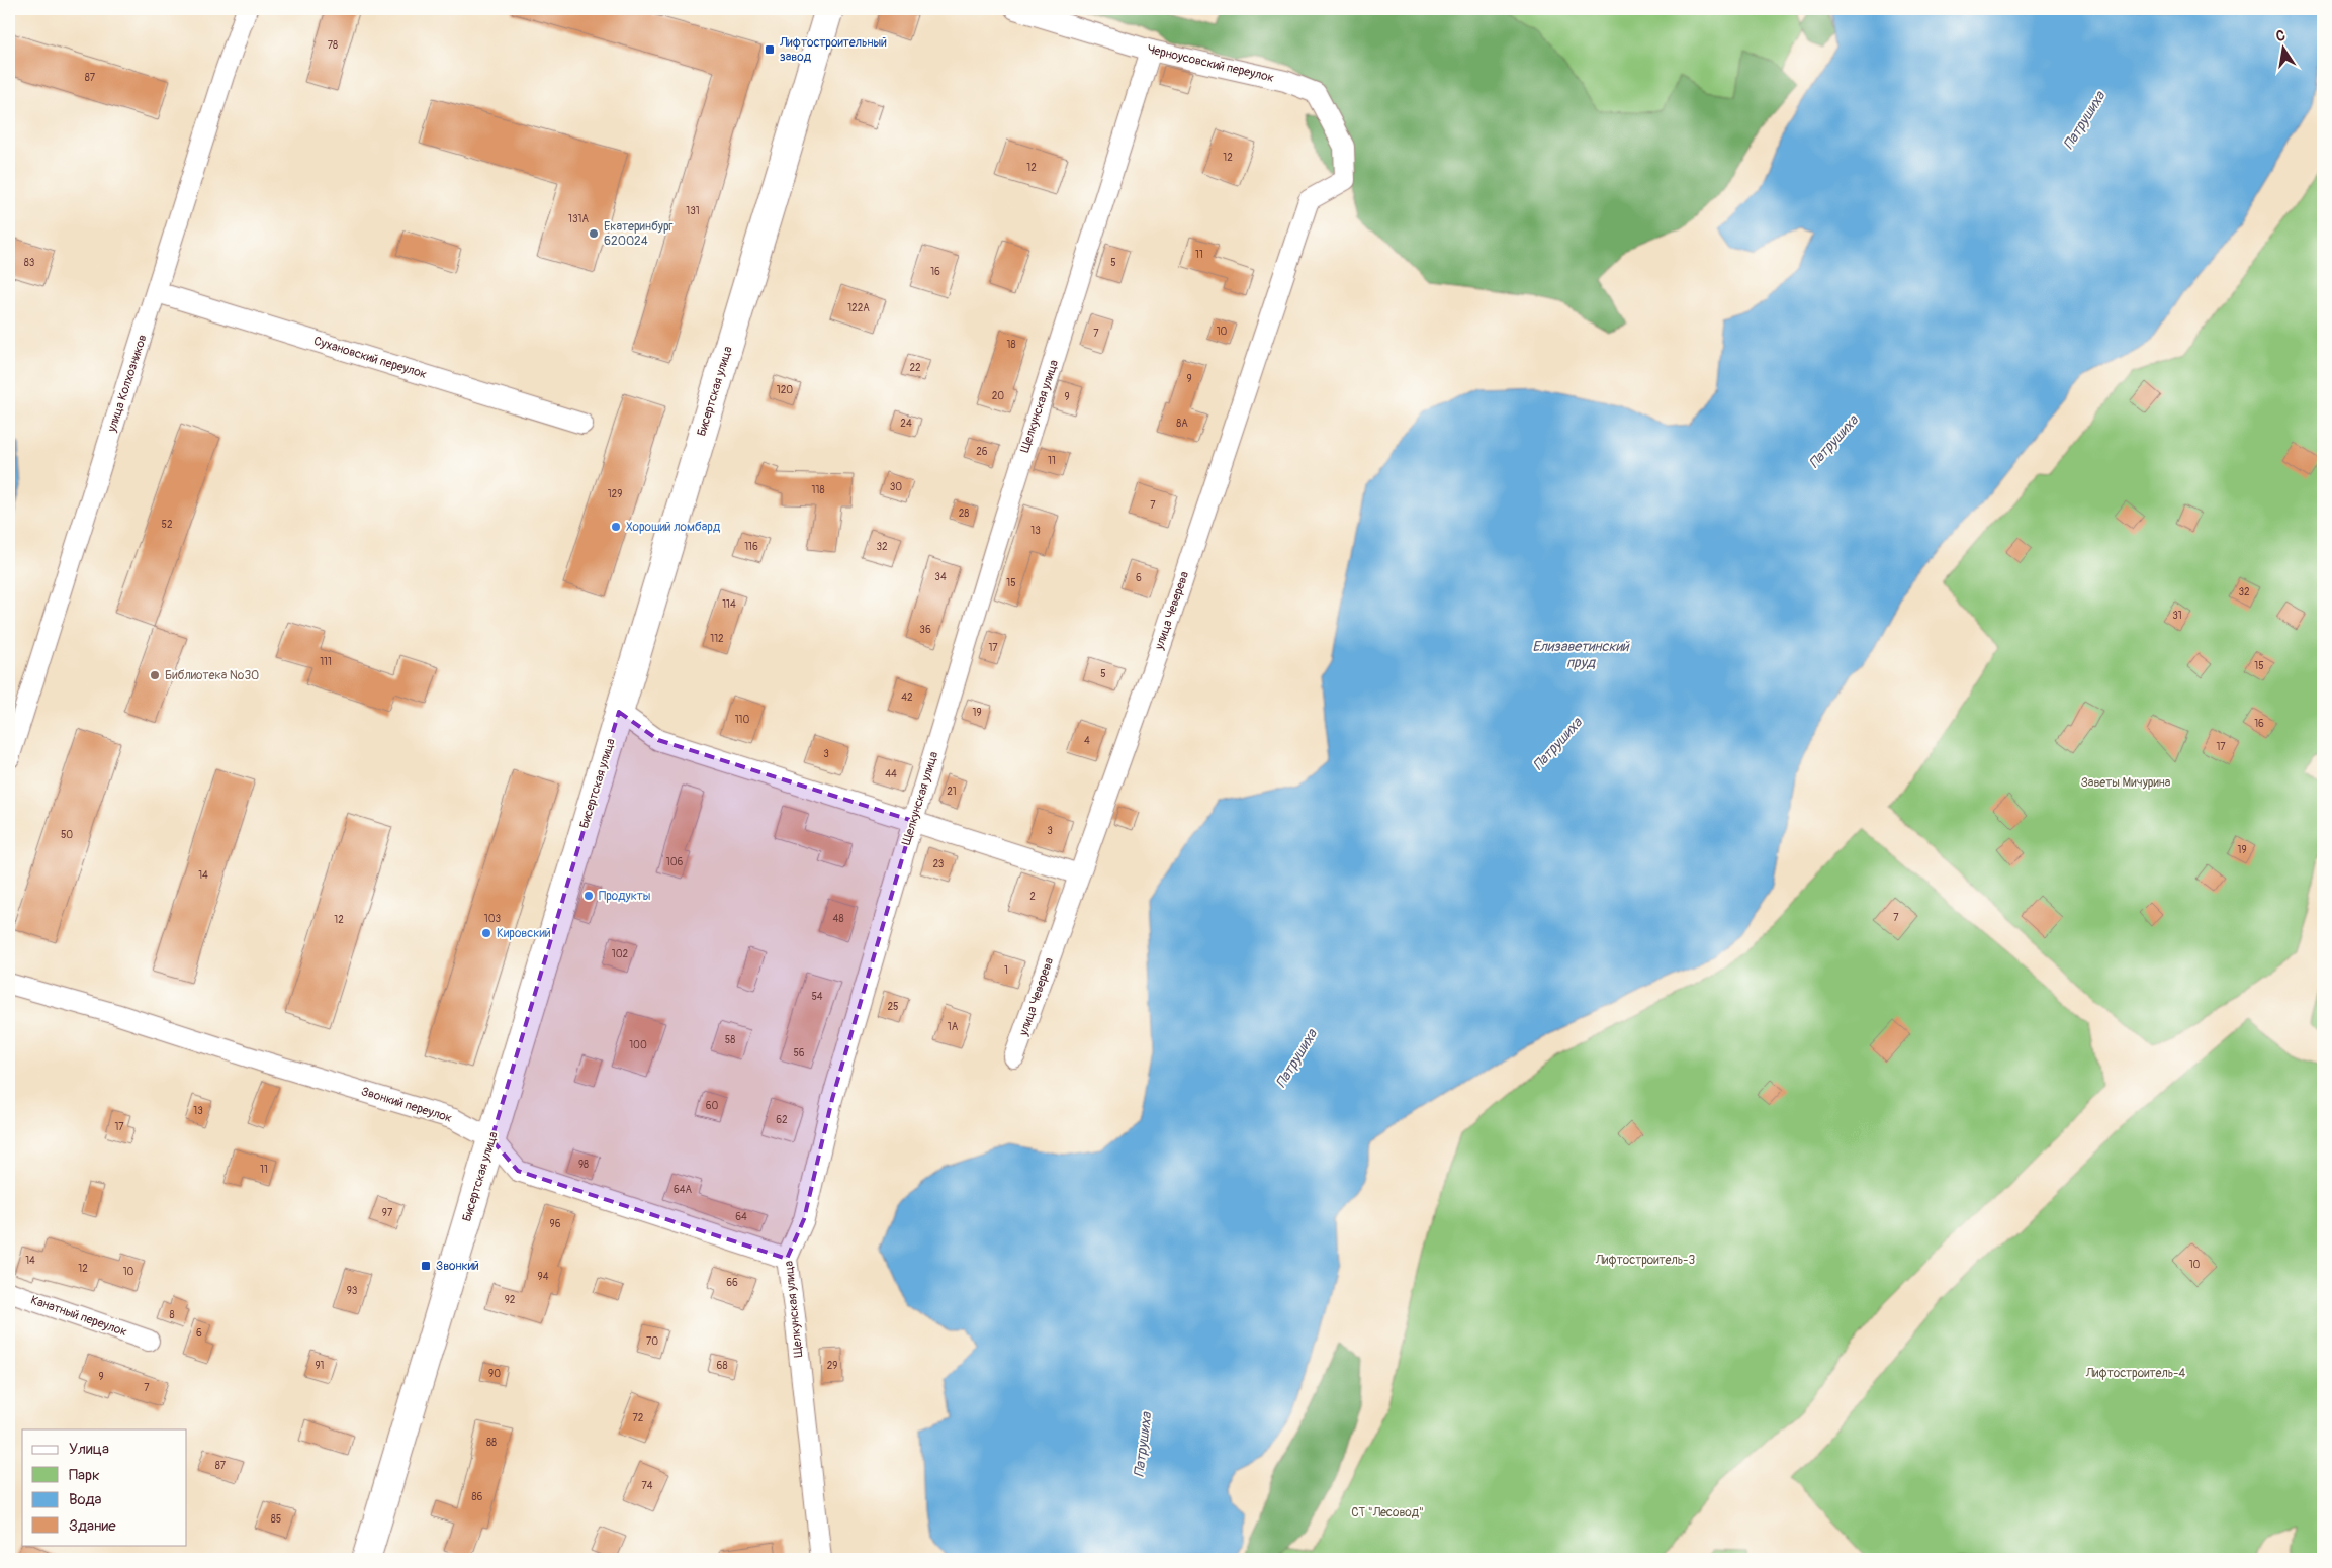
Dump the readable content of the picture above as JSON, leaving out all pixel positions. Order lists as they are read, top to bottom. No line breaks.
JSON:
{"streets":{"main road":["Бисертская улица"],"street":["Черноусовский переулок","Сухановский переулок","улица Колхозников","Щелкунская улица","улица Чеверева","Звонкий переулок","Канатный переулок"]},"crossings":[["Черноусовский переулок","Щелкунская улица"],["Черноусовский переулок","улица Чеверева"],["Сухановский переулок","улица Колхозников"],["Бисертская улица","Звонкий переулок"],["Щелкунская улица","Звонкий переулок"]],"water":["Патрушиха","Елизаветинский пруд"],"parks":["Заветы Мичурина","Лифтостроитель-3","Лифтостроитель-4","СТ \"Лесовод\""],"places":{"transit":["Лифтостроительный завод","Звонкий"],"other":["Екатеринбург 620024","Хороший ломбард","Библиотека №30","Продукты","Кировский"]},"house_numbers":["78","87","12","12","131","131А","11","83","5","16","122А","10","7","18","22","9","120","20","9","24","8А","26","11","30","118","129","7","28","52","13","116","32","34","6","15","32","114","31","36","112","17","111","15","5","42","19","110","16","4","17","3","44","21","3","50","19","106","23","14","2","7","103","48","12","102","1","54","25","1А","58","100","56","60","13","62","17","98","11","64А","97","64","96","14","10","12","10","94","66","93","92","8","6","70","91","68","29","90","9","7","72","88","87","74","86","85"],"legend":["Улица","Парк","Вода","Здание"],"north":"top"}
